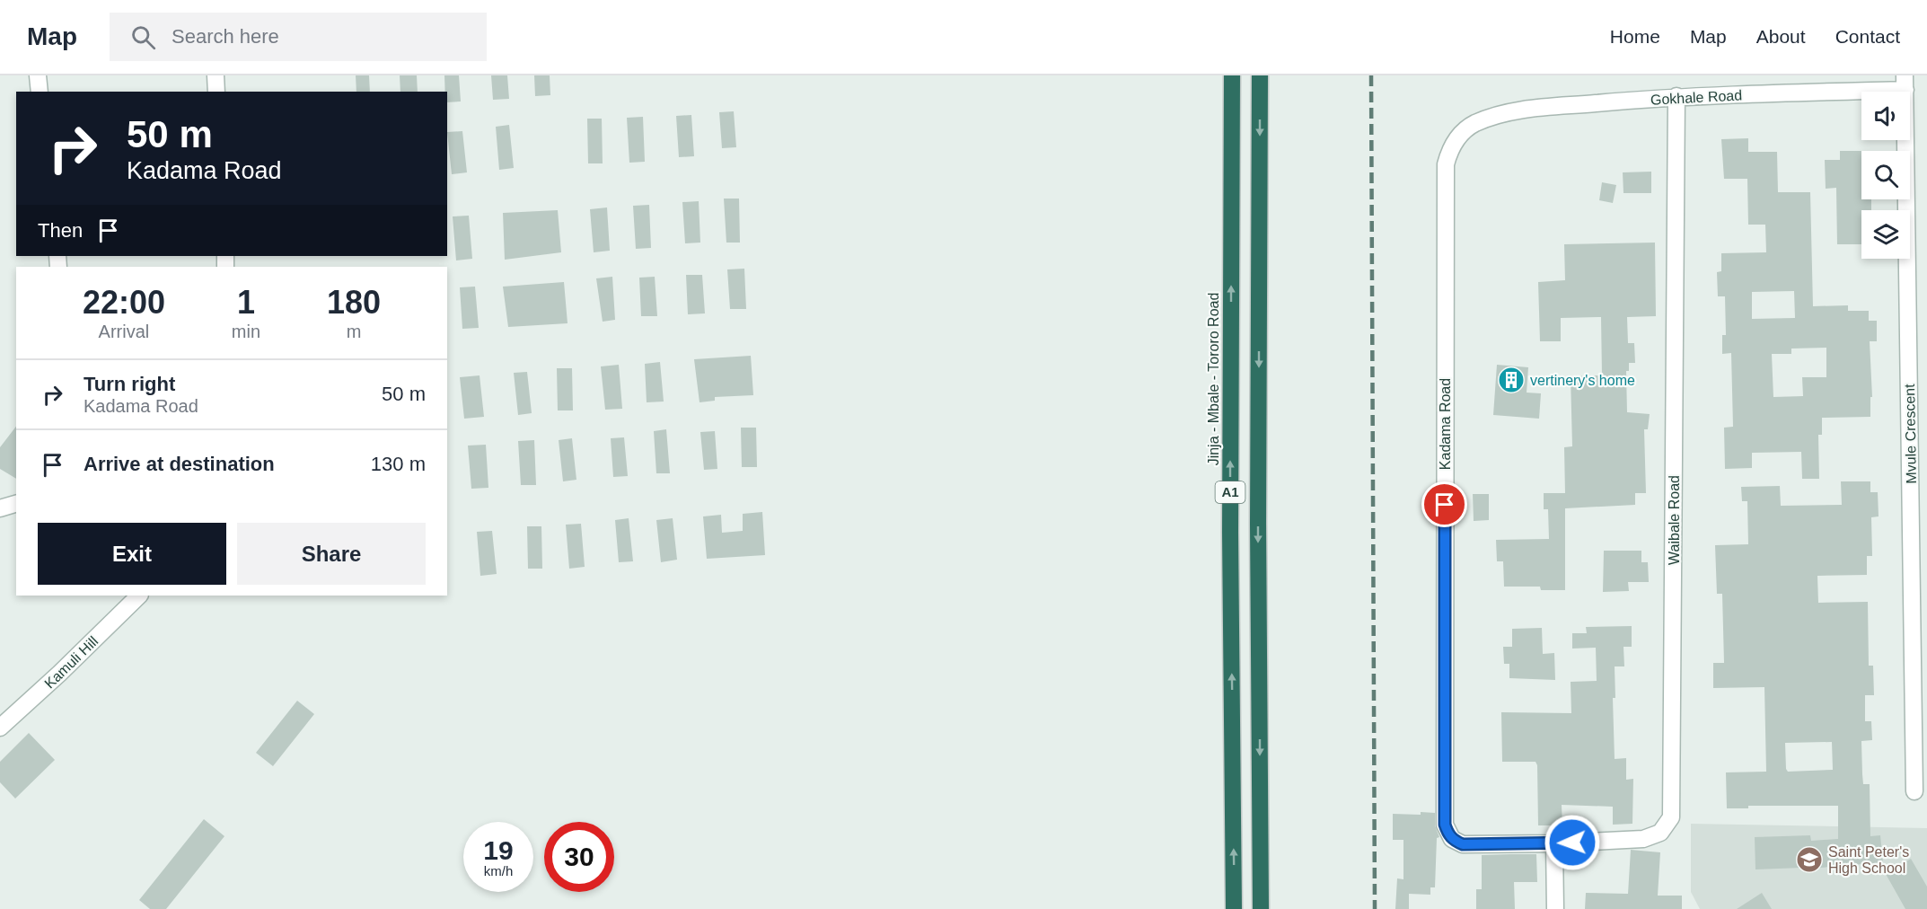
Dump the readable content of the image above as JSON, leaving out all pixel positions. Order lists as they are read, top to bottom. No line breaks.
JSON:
{"streets":{"highway":["Jinja - Mbale - Tororo Road","A1"],"street":["Gokhale Road","Kadama Road","Mvule Crescent","Waibale Road","Kamuli Hill"]},"crossings":[["Gokhale Road","Kadama Road"],["Gokhale Road","Mvule Crescent"],["Gokhale Road","Waibale Road"],["Kadama Road","Waibale Road"]],"places":{"building":["vertinery's home"],"school or university":["Saint Peter's High School"]},"page":{"header":"Map","search":"Search here","nav":["Home","Map","About","Contact"],"turn":["50 m","Kadama Road"],"then":"Then","eta":["22:00","Arrival","1","min","180","m"],"list":[{"name":"Turn right","note":"Kadama Road","value":"50 m"},{"name":"Arrive at destination","value":"130 m"}],"buttons":["Exit","Share"],"speed":"19 km/h","limit":"30"}}
